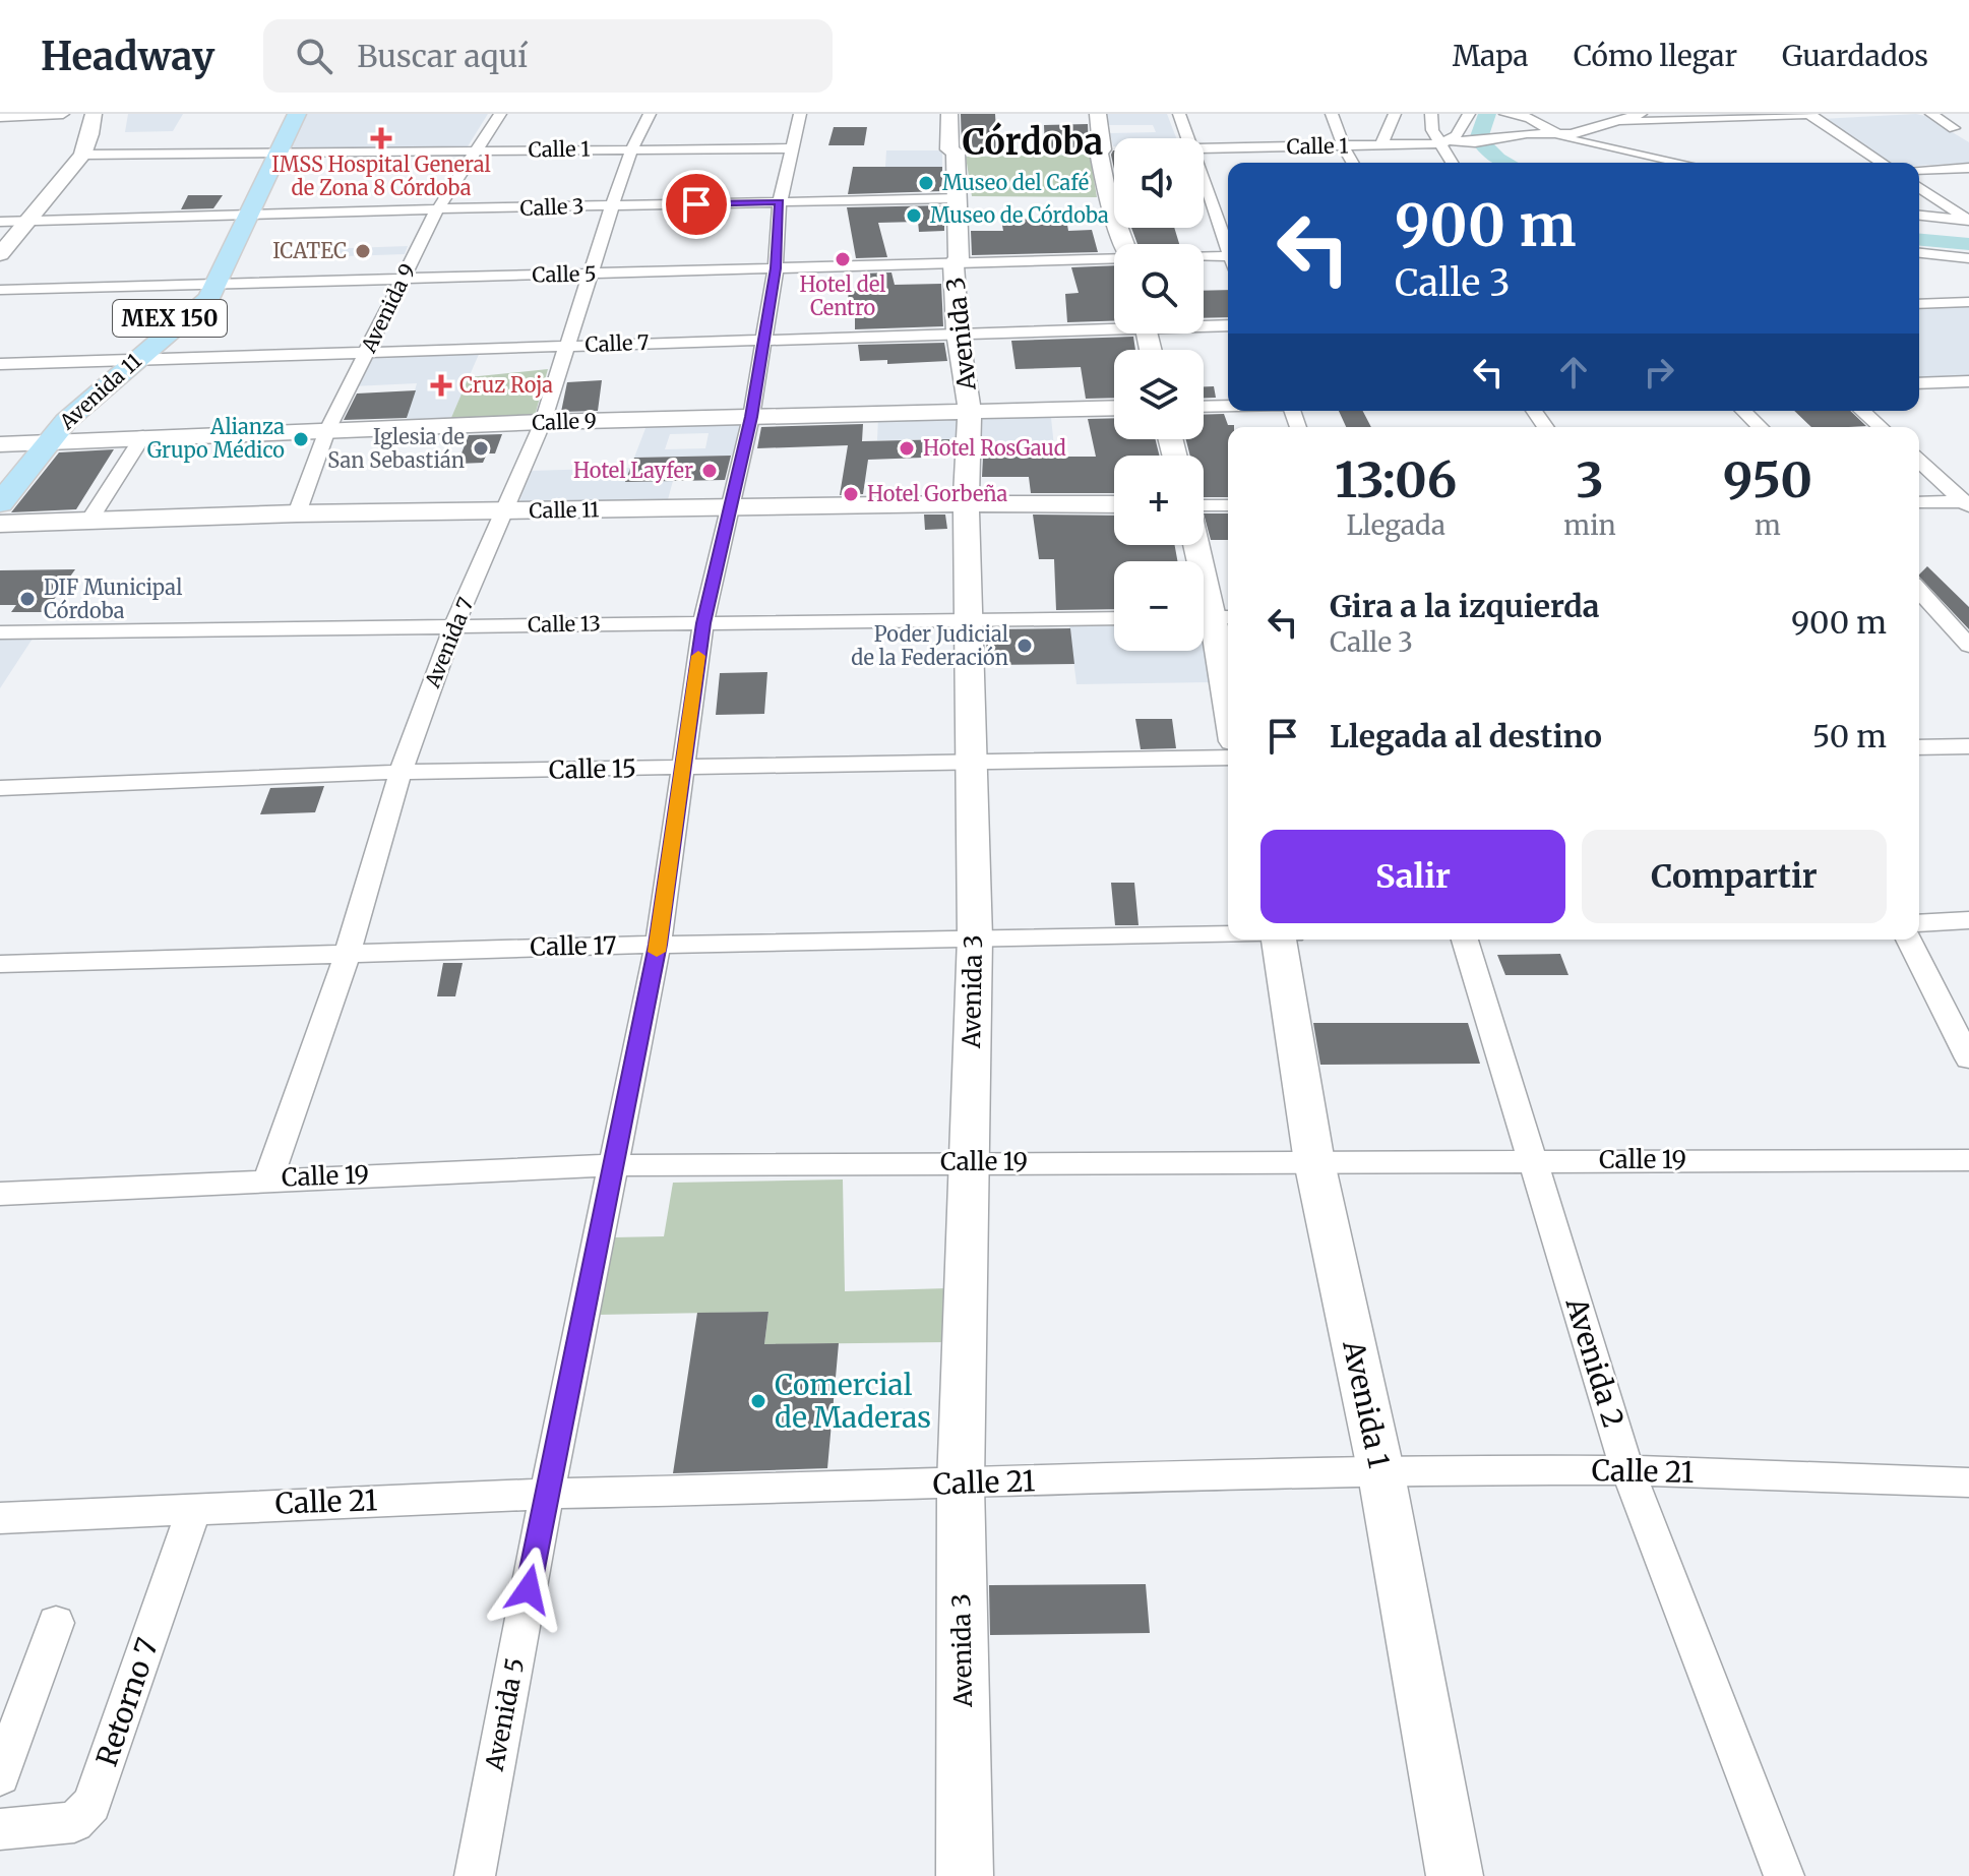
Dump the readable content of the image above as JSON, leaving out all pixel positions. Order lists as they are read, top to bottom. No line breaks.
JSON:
{"streets":{"main road":["MEX 150","Avenida 3","Avenida 11","Calle 9","Calle 11","Avenida 1"],"street":["Calle 1","Calle 3","Calle 5","Avenida 9","Calle 7","Calle 13","Avenida 7","Calle 15","Calle 17","Calle 19","Avenida 2","Calle 21","Retorno 7","Avenida 5"]},"crossings":[["Calle 1","Avenida 9"],["Calle 1","Avenida 11"],["Calle 1","Avenida 7"],["Calle 1","Avenida 5"],["Calle 3","Avenida 9"],["Calle 3","Avenida 3"],["Calle 3","Avenida 11"],["Calle 3","Avenida 7"],["Calle 3","Avenida 5"],["Calle 5","Avenida 9"],["Calle 5","Avenida 3"],["Calle 5","Avenida 11"],["Calle 5","Avenida 7"],["Calle 5","Avenida 5"],["Avenida 9","Calle 7"],["Avenida 9","Calle 9"],["Avenida 9","Calle 11"],["Avenida 3","Calle 7"],["Avenida 3","Calle 9"],["Avenida 3","Calle 11"],["Avenida 3","Calle 13"],["Avenida 3","Calle 15"],["Avenida 3","Calle 17"],["Avenida 3","Calle 19"],["Avenida 3","Calle 21"],["Calle 7","Avenida 11"],["Calle 7","Avenida 7"],["Calle 7","Avenida 5"],["Avenida 11","Calle 9"],["Avenida 11","Calle 11"],["Calle 9","Avenida 7"],["Calle 9","Avenida 5"],["Calle 11","Avenida 7"],["Calle 11","Avenida 5"],["Calle 13","Avenida 7"],["Calle 13","Avenida 5"],["Avenida 7","Calle 15"],["Avenida 7","Calle 17"],["Avenida 7","Calle 19"],["Calle 15","Avenida 5"],["Calle 17","Avenida 5"],["Calle 19","Avenida 2"],["Calle 19","Avenida 1"],["Calle 19","Avenida 5"],["Avenida 2","Calle 21"],["Avenida 1","Calle 21"],["Calle 21","Retorno 7"],["Calle 21","Avenida 5"]],"districts":["Córdoba"],"places":{"health":["IMSS Hospital General de Zona 8 Córdoba","Cruz Roja"],"other":["Museo del Café","Museo de Córdoba","ICATEC","Hotel del Centro","Alianza Grupo Médico","Iglesia de San Sebastián","Hotel RosGaud","Hotel Layfer","Hotel Gorbeña","DIF Municipal Córdoba","Poder Judicial de la Federación","Comercial de Maderas"]},"page":{"header":"Headway","search":"Buscar aquí","nav":["Mapa","Cómo llegar","Guardados"],"map_buttons":["+","−"],"turn":["900 m","Calle 3"],"eta":["13:06","Llegada","3","min","950","m"],"list":[{"name":"Gira a la izquierda","note":"Calle 3","value":"900 m"},{"name":"Llegada al destino","value":"50 m"}],"buttons":["Salir","Compartir"]}}
